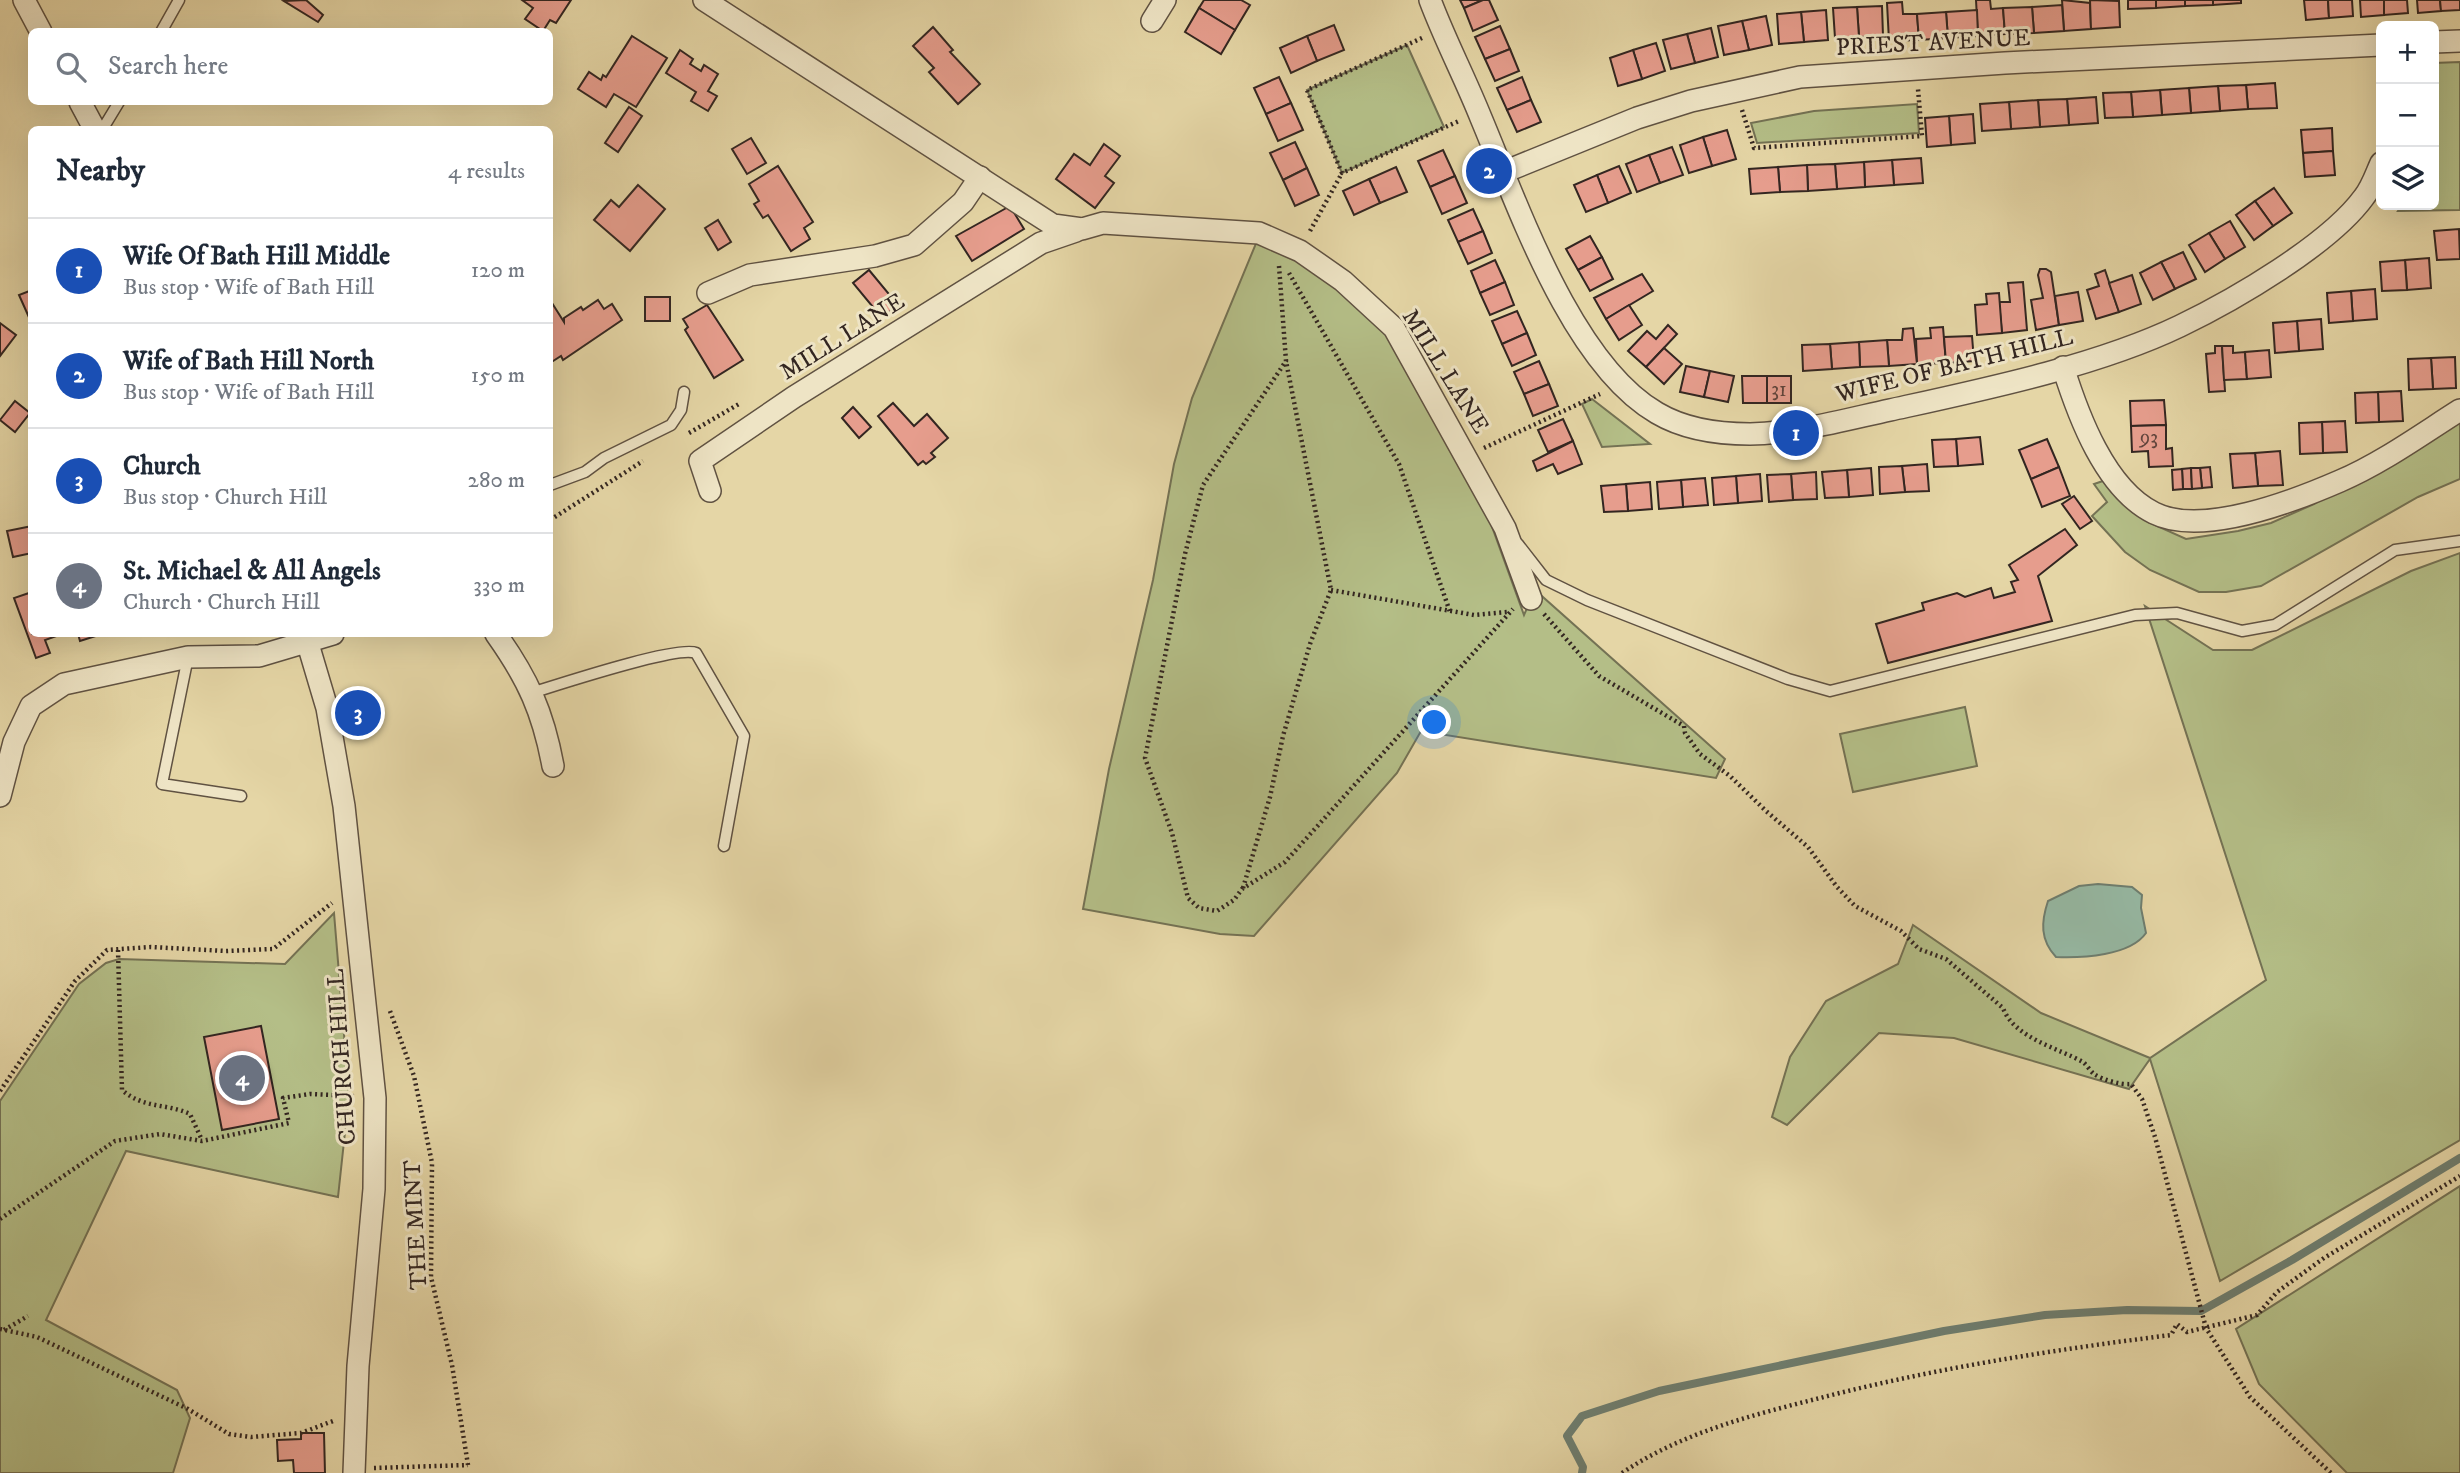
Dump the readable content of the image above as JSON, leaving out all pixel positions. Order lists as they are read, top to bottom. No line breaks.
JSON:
{"streets":{"street":["PRIEST AVENUE","MILL LANE","WIFE OF BATH HILL","CHURCH HILL"],"path":["THE MINT"]},"crossings":[["PRIEST AVENUE","WIFE OF BATH HILL"]],"house_numbers":["31","93"],"page":{"map_buttons":["+","−"],"search":"Search here","heading":["Nearby","4 results"],"pins":["2","1","3","4"],"list":[{"mark":"1","name":"Wife Of Bath Hill Middle","note":"Bus stop · Wife of Bath Hill","value":"120 m"},{"mark":"2","name":"Wife of Bath Hill North","note":"Bus stop · Wife of Bath Hill","value":"150 m"},{"mark":"3","name":"Church","note":"Bus stop · Church Hill","value":"280 m"},{"mark":"4","name":"St. Michael & All Angels","note":"Church · Church Hill","value":"330 m"}]}}
